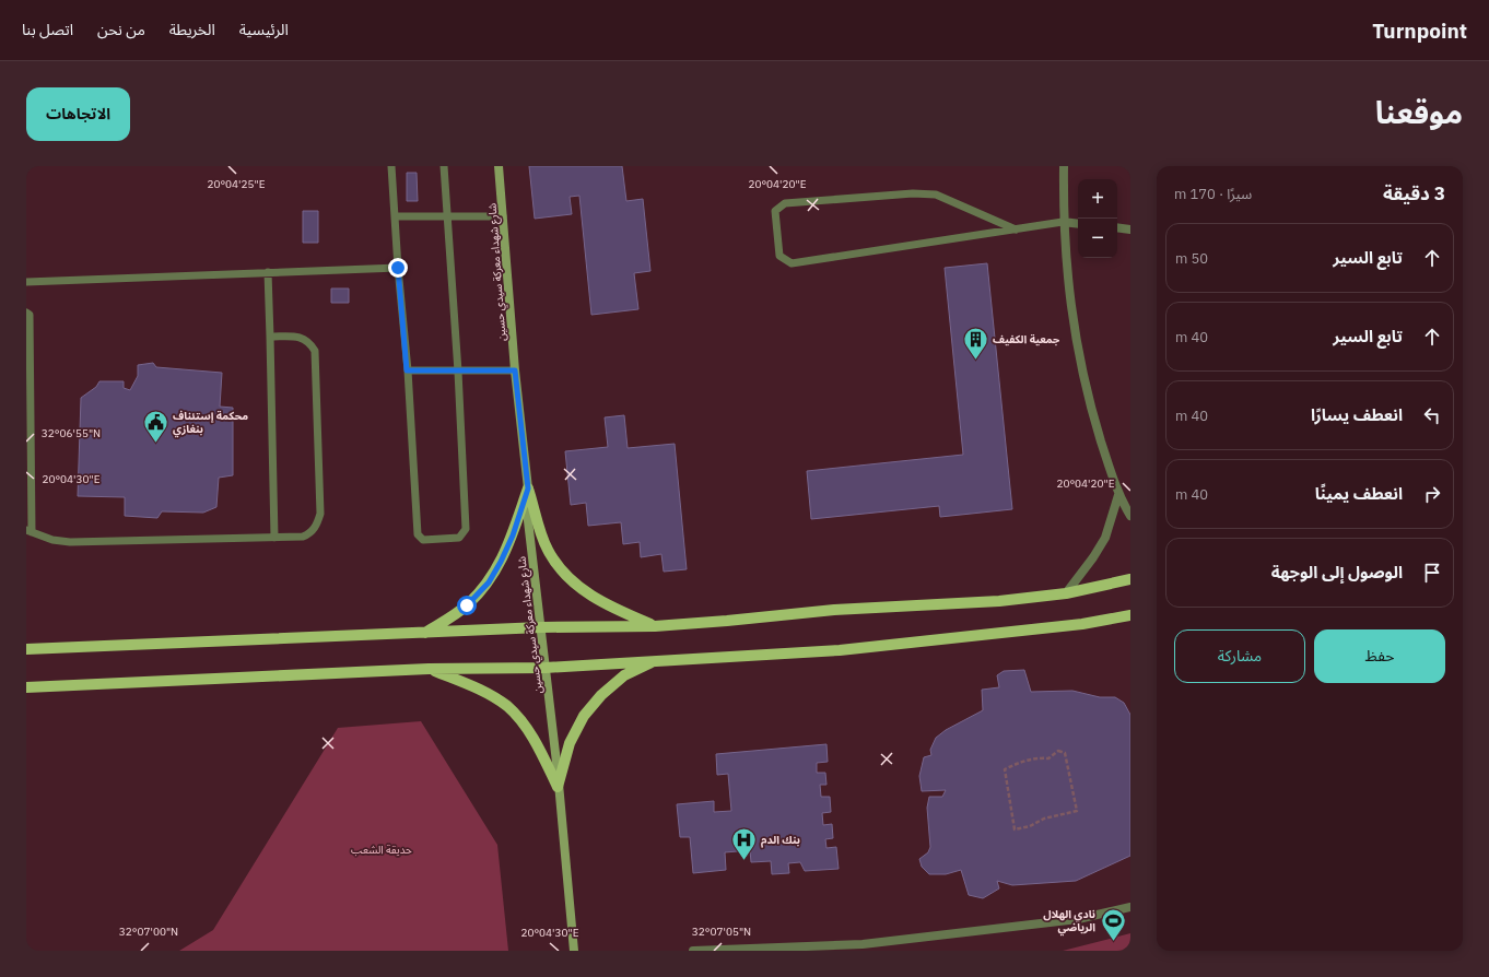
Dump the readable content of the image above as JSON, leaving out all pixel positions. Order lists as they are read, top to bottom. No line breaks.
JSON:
{"streets":{"main road":["شارع شهداء معركة سيدي حسين"]},"parks":["حديقة الشعب"],"places":{"building":["جمعية الكفيف"],"public building":["محكمة إستئناف بنغازي"],"hospital":["بنك الدم"],"sports":["نادي الهلال الرياضي"]},"page":{"header":"Turnpoint","nav":["الرئيسية","الخريطة","من نحن","اتصل بنا"],"title":"موقعنا","buttons":["الاتجاهات",["حفظ","مشاركة"]],"heading":["3 دقيقة","سيرًا · 170 m"],"map_buttons":["+","−"],"list":[["تابع السير","50 m"],["تابع السير","40 m"],["انعطف يسارًا","40 m"],["انعطف يمينًا","40 m"],"الوصول إلى الوجهة"]},"coordinates":["20°04'20\"E","20°04'25\"E","32°06'55\"N","20°04'30\"E","32°07'00\"N","32°07'05\"N"]}
